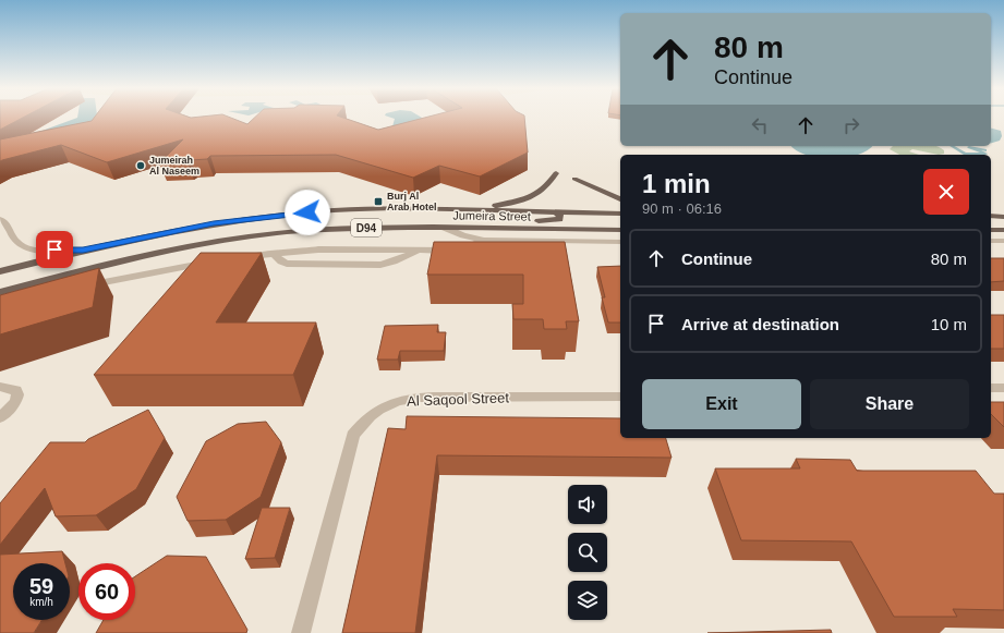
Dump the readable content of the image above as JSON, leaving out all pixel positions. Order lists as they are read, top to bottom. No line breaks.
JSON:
{"streets":{"main road":["Jumeira Street","D94"],"street":["Al Saqool Street"]},"places":{"other":["Jumeirah Al Naseem"],"transit":["Burj Al Arab Hotel"]},"page":{"turn":["80 m","Continue"],"heading":["1 min","90 m · 06:16"],"list":[{"name":"Continue","value":"80 m"},{"name":"Arrive at destination","value":"10 m"}],"buttons":["Exit","Share"],"speed":"59 km/h","limit":"60"}}
